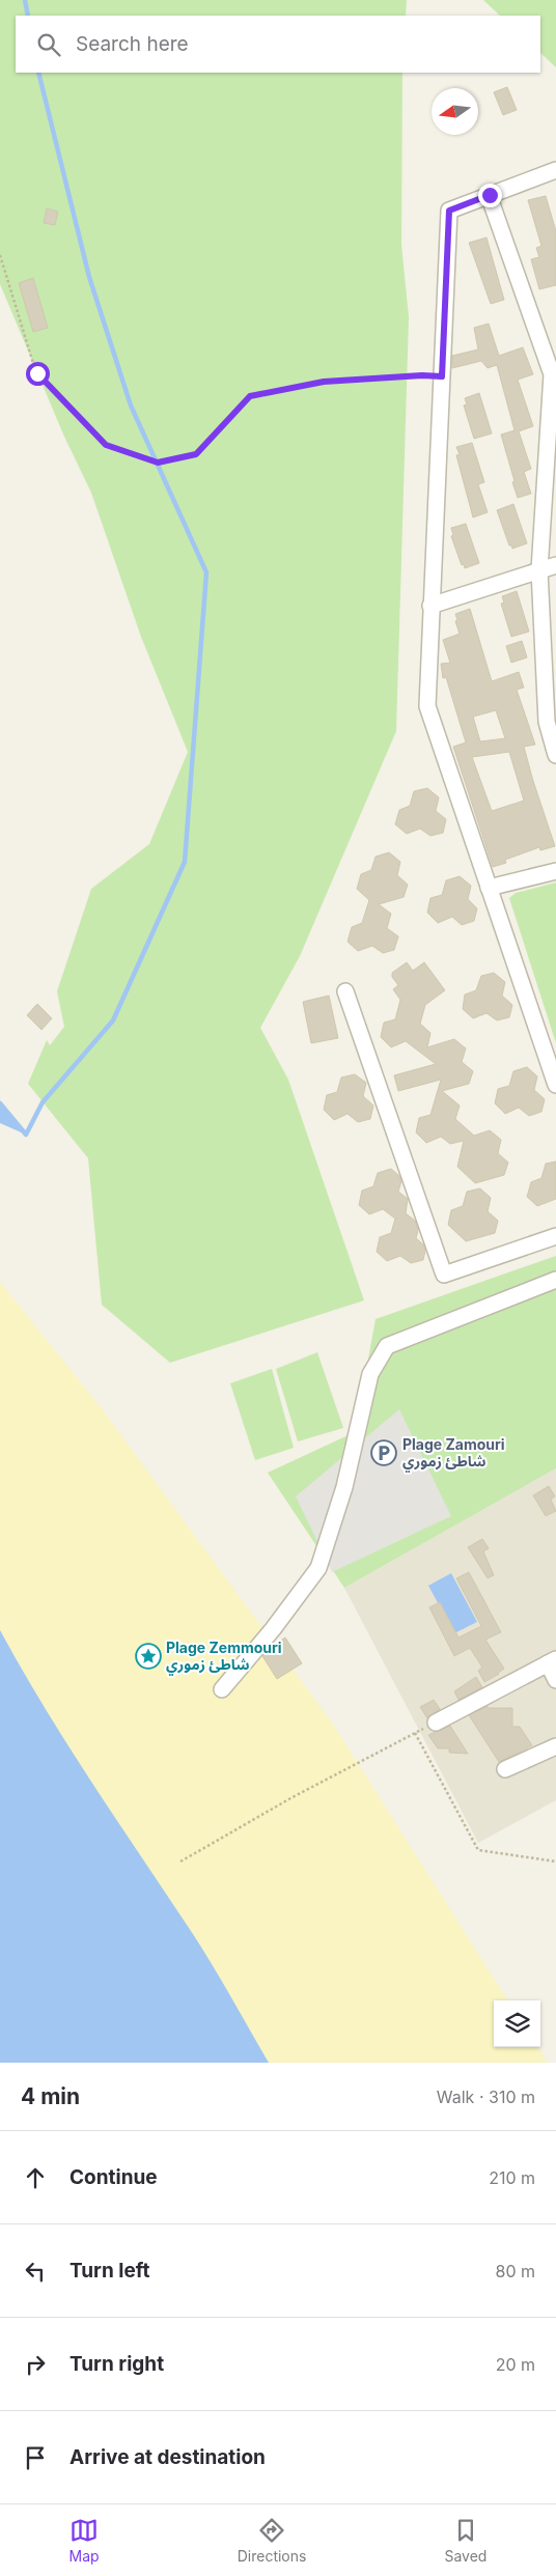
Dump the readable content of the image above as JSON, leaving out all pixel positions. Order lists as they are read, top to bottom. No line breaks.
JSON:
{"places":{"parking":["Plage Zamouri شاطئ زموري"],"place":["Plage Zemmouri شاطئ زموري"]},"north":"left","page":{"search":"Search here","heading":["4 min","Walk · 310 m"],"list":[["Continue","210 m"],["Turn left","80 m"],["Turn right","20 m"],"Arrive at destination"],"nav":["Map","Directions","Saved"]}}
